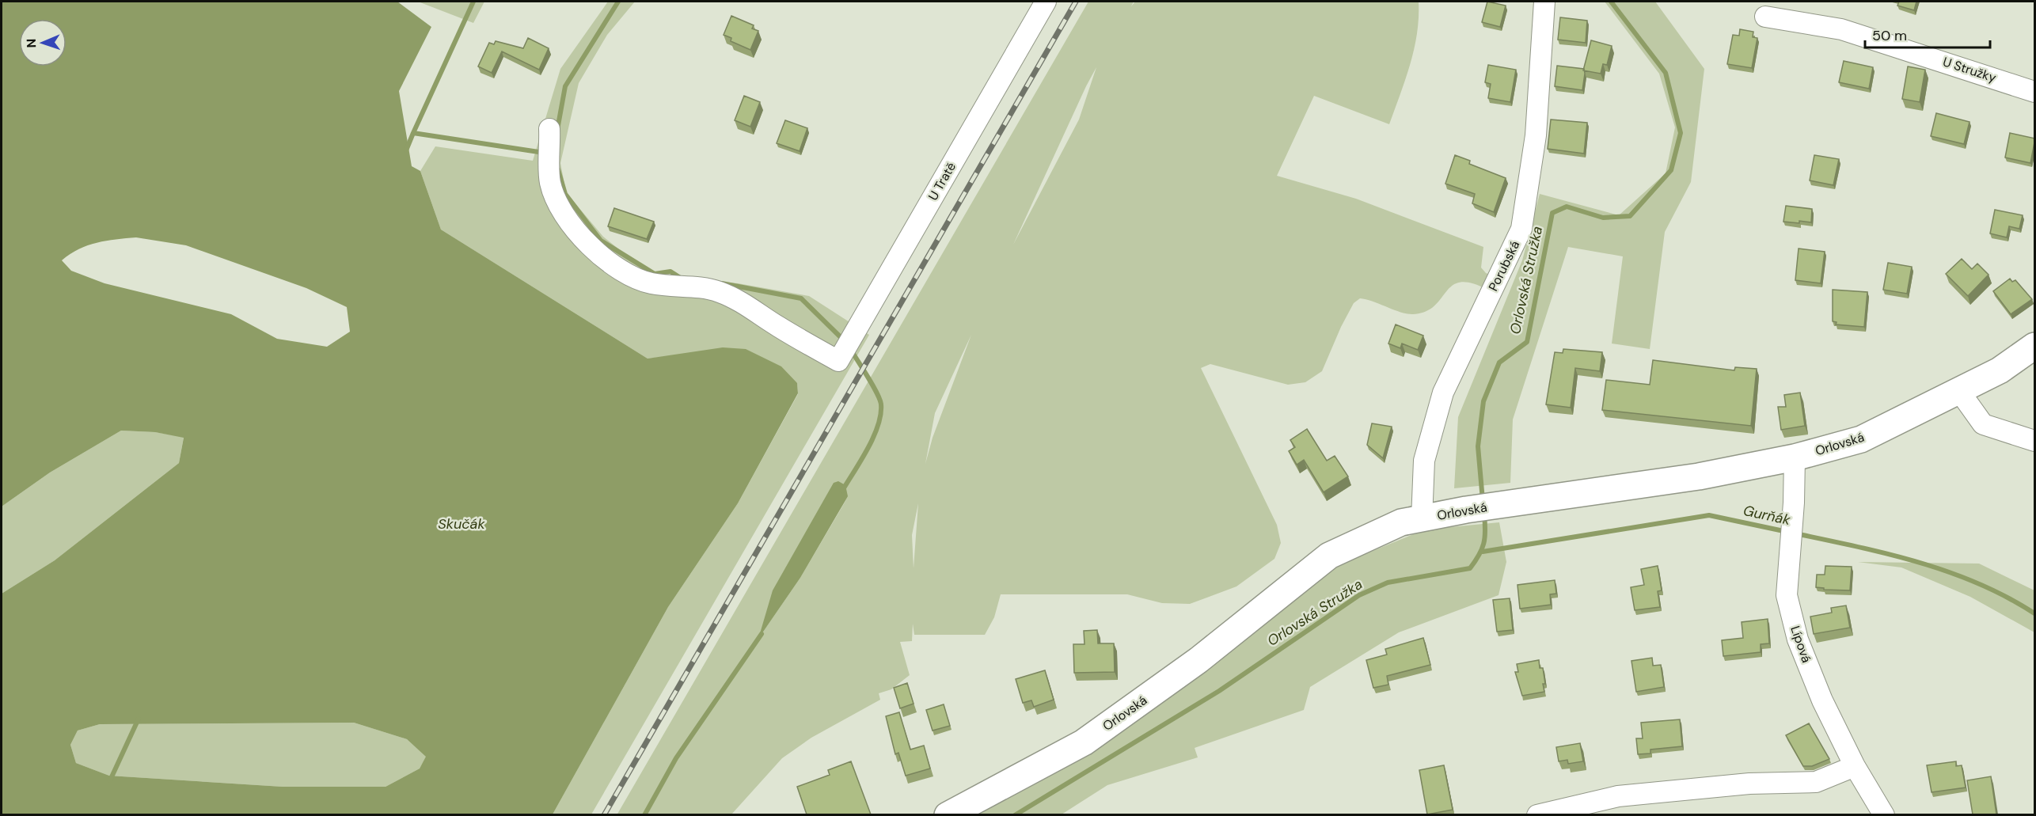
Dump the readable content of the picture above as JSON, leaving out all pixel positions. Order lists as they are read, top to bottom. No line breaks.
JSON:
{"streets":{"main road":["Orlovská"],"street":["U Stružky","U Tratě","Porubská","Lípová"]},"crossings":[["Porubská","Orlovská"],["Orlovská","Lípová"]],"water":["Orlovská Stružka","Gurňák","Skučák"],"scale_bar":"50 m","north":"left"}
